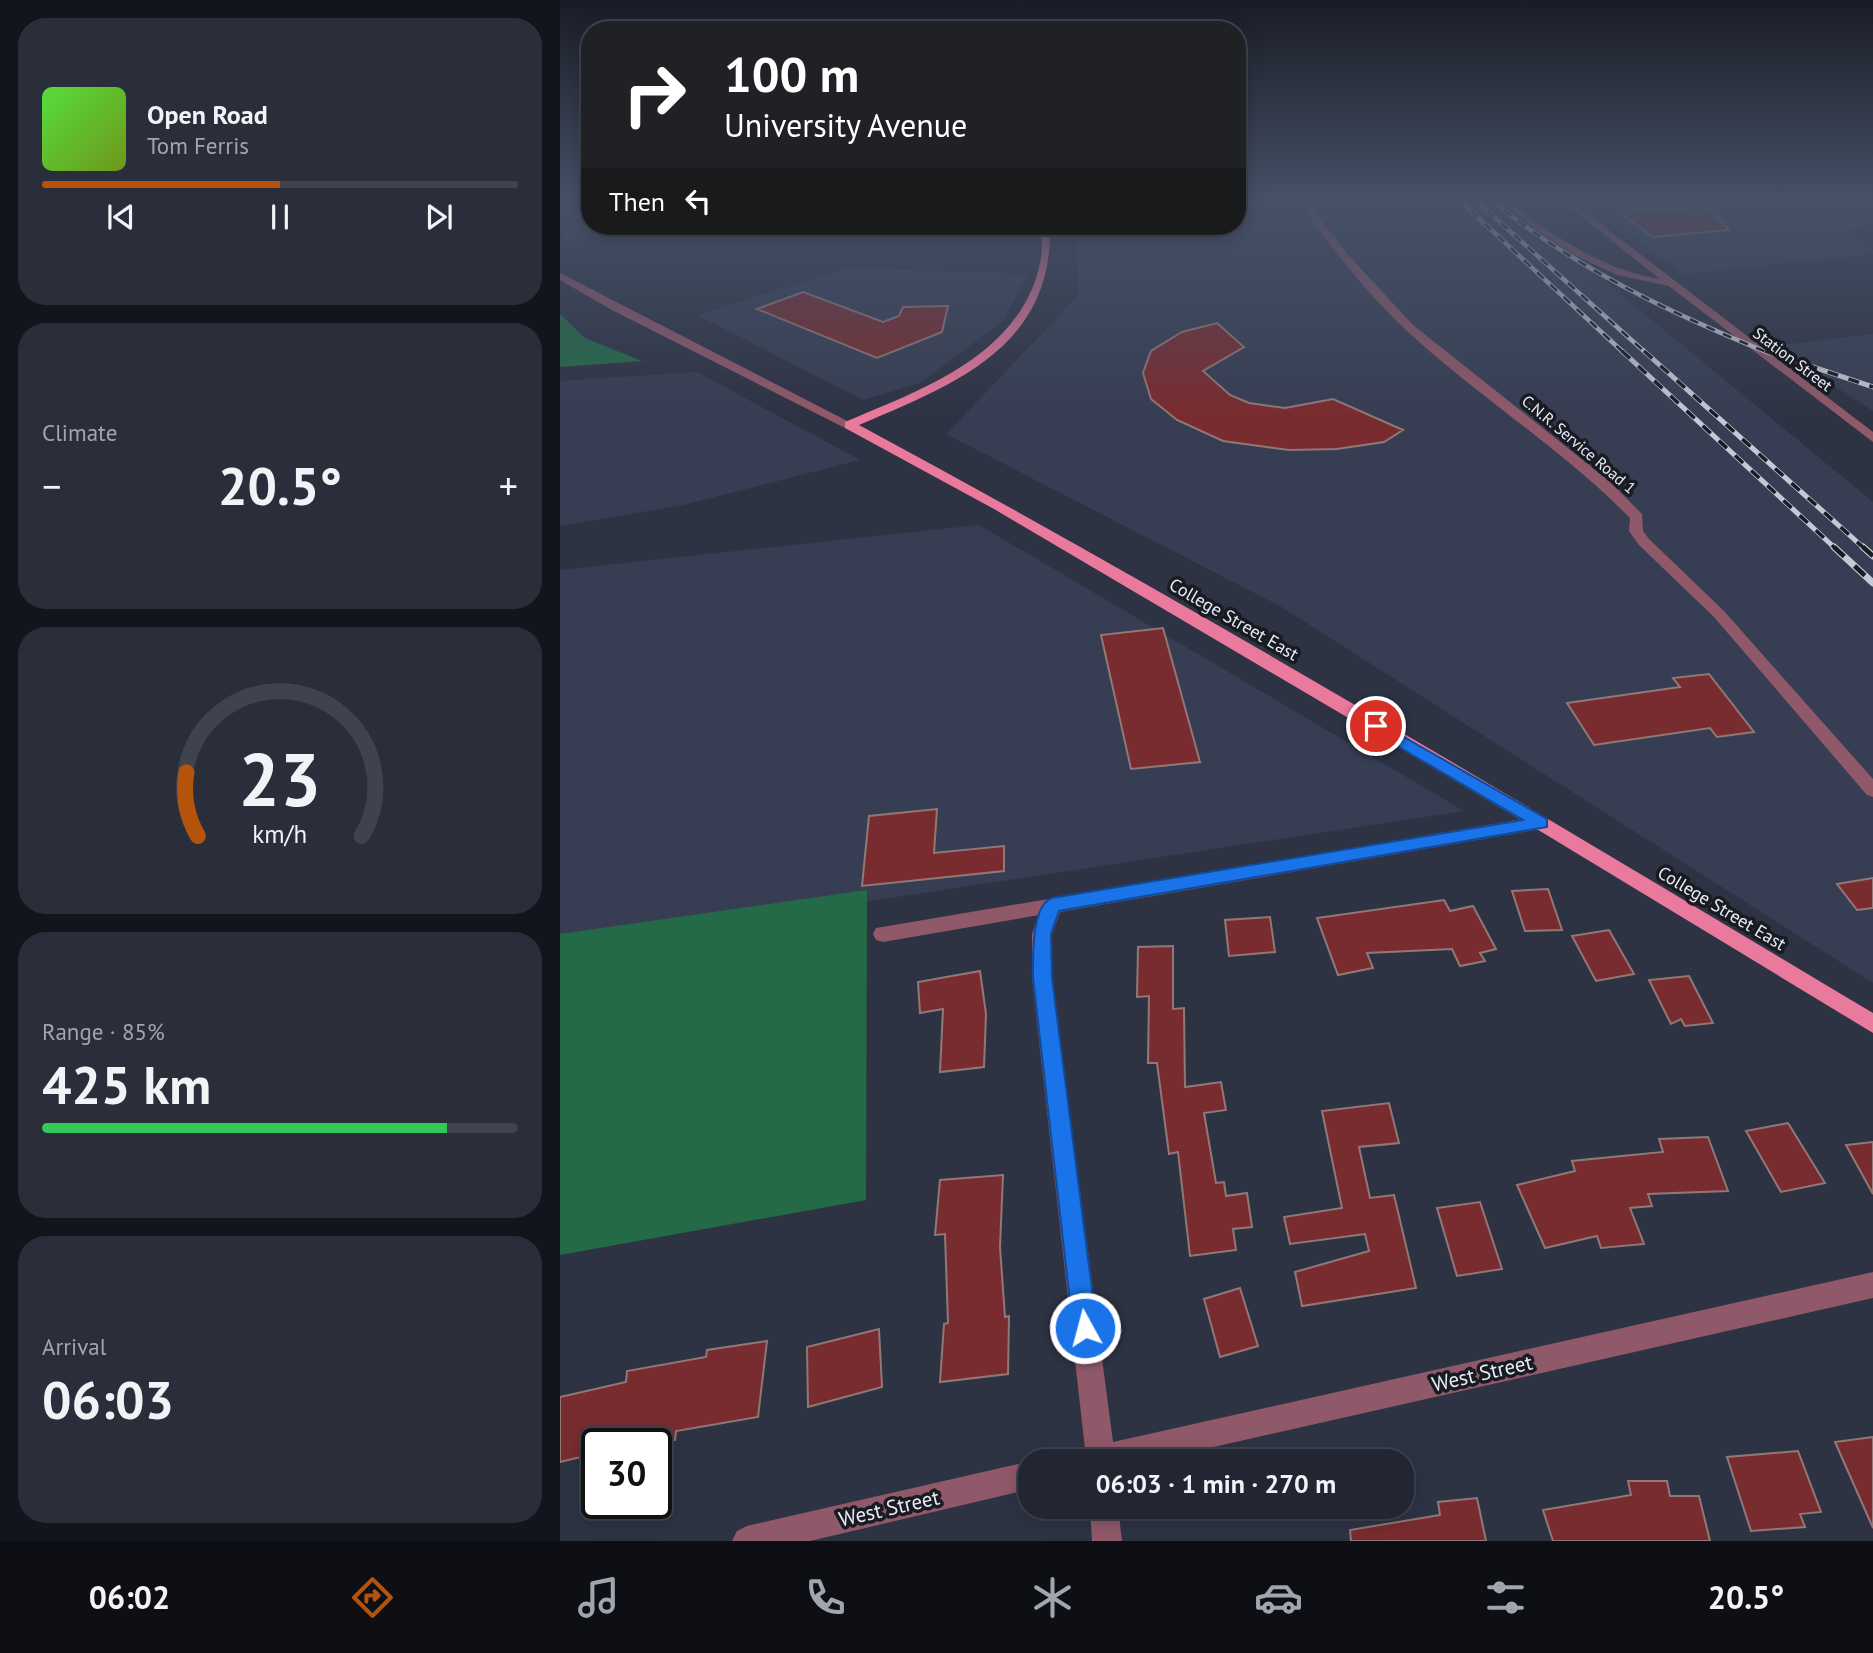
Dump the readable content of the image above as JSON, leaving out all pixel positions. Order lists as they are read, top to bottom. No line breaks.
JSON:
{"streets":{"main road":["College Street East"],"street":["Station Street","C.N.R. Service Road 1","West Street"]},"page":{"turn":["100 m","University Avenue"],"song":["Open Road","Tom Ferris"],"then":"Then","tile":["Climate",["Range · 85%","425 km"],["Arrival","06:03"]],"heat":["−","20.5°","+"],"limit":"30","trip":"06:03 · 1 min · 270 m","tabs":["06:02","20.5°"],"gauge":["23","km/h"]}}
